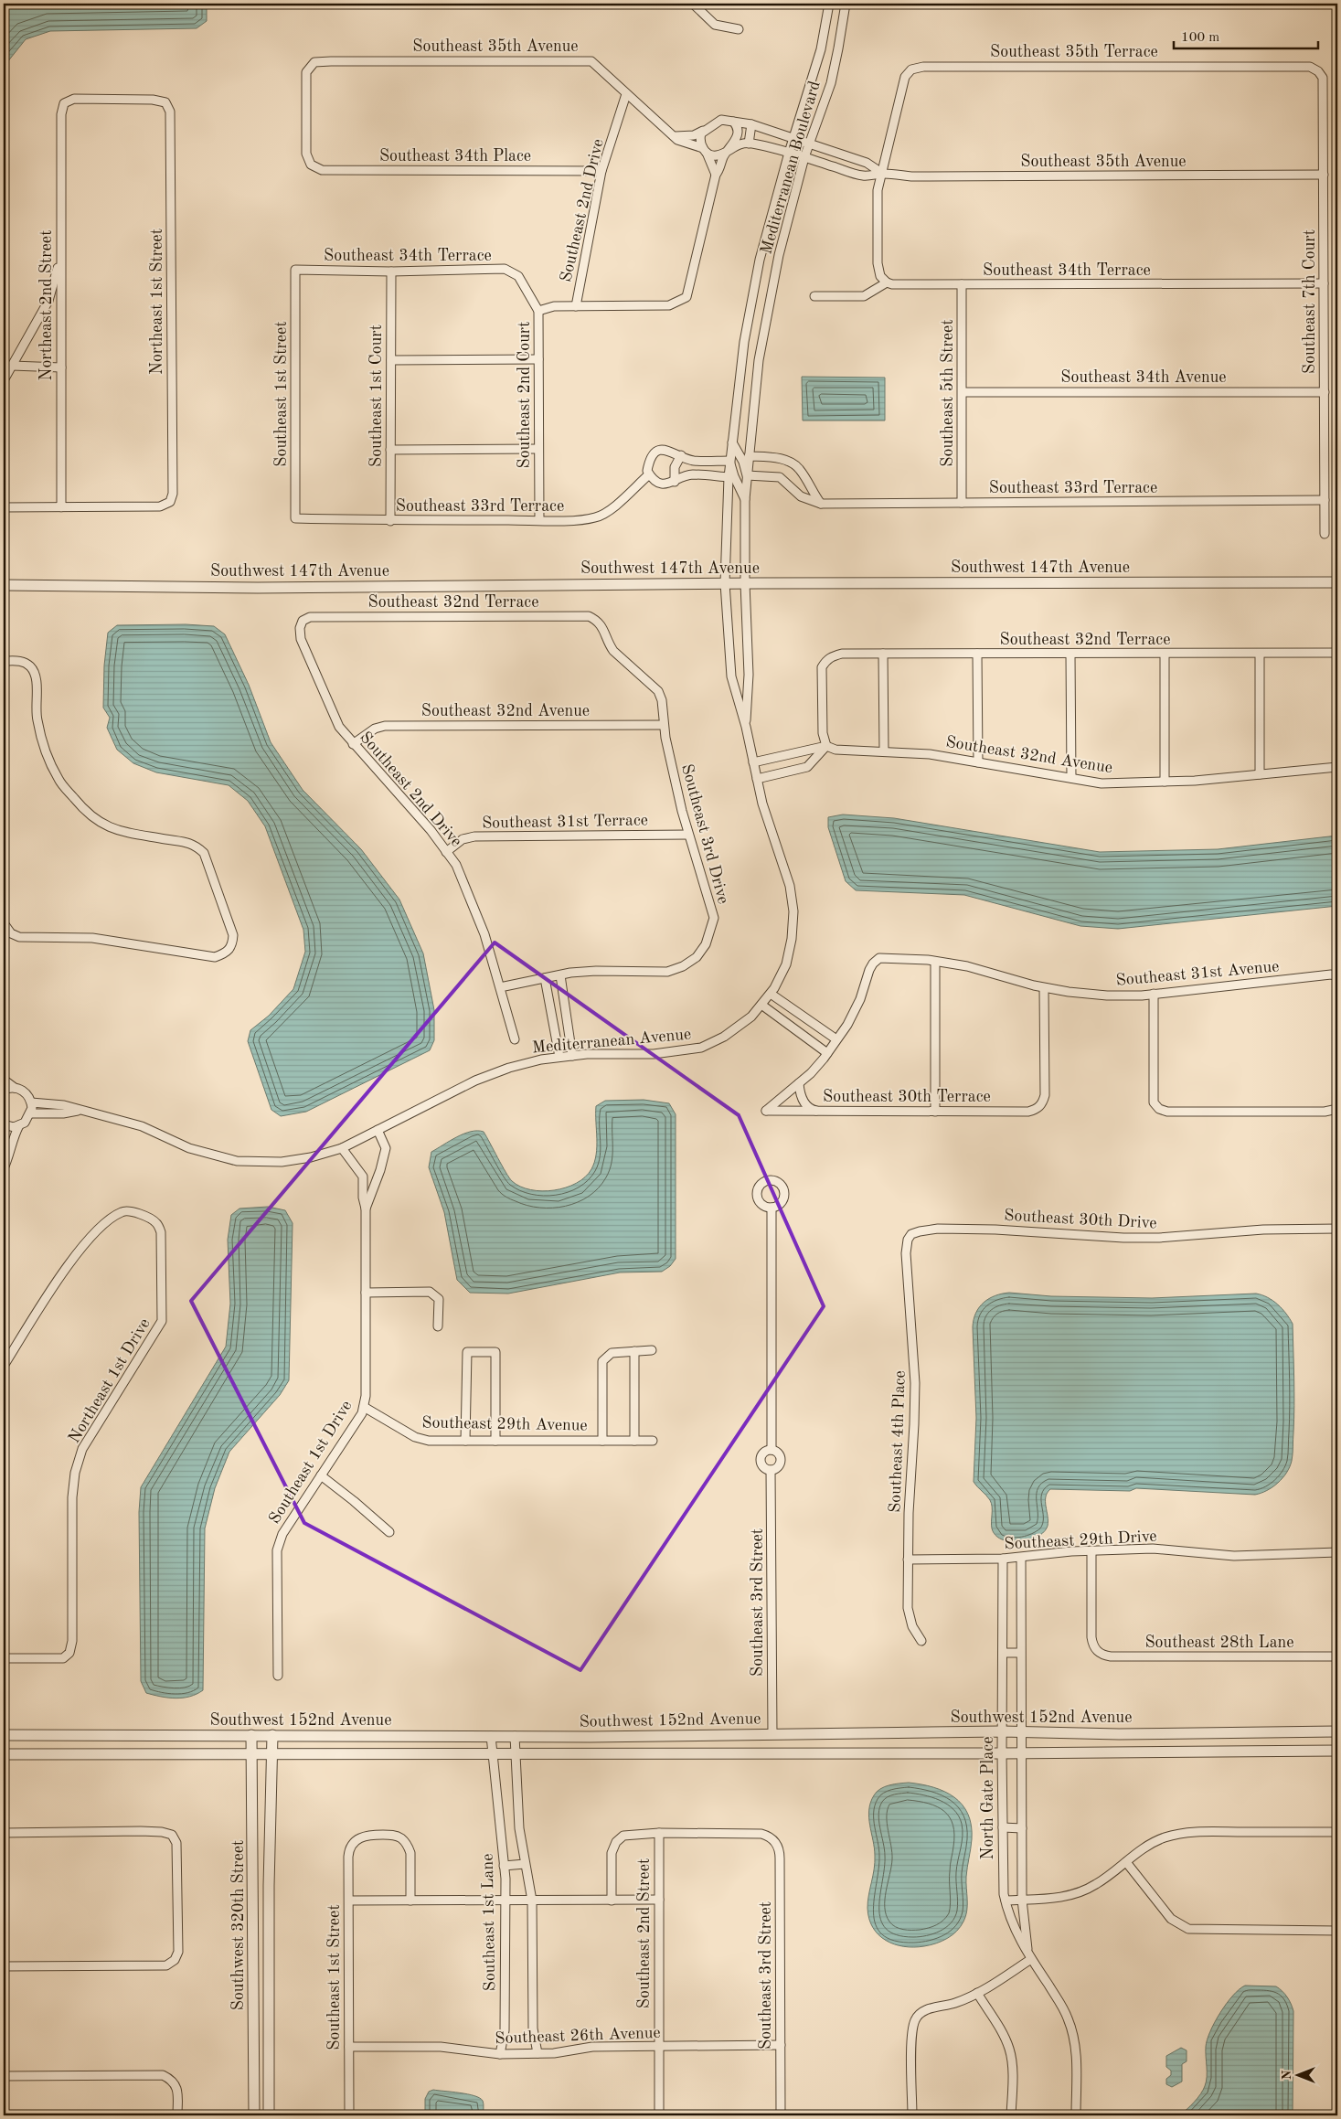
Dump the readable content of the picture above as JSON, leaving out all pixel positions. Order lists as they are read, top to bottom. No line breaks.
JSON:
{"streets":{"street":["Southeast 35th Avenue","Southeast 35th Terrace","Southeast 34th Place","Mediterranean Boulevard","Southeast 2nd Drive","Southeast 34th Terrace","Northeast 1st Street","Southeast 7th Court","Northeast 2nd Street","Southeast 34th Avenue","Southeast 5th Street","Southeast 1st Street","Southeast 2nd Court","Southeast 1st Court","Southeast 33rd Terrace","Southwest 147th Avenue","Southeast 32nd Terrace","Southeast 32nd Avenue","Southeast 31st Terrace","Southeast 3rd Drive","Southeast 31st Avenue","Mediterranean Avenue","Southeast 30th Terrace","Southeast 30th Drive","Northeast 1st Drive","Southeast 29th Avenue","Southeast 4th Place","Southeast 1st Drive","Southeast 29th Drive","Southeast 3rd Street","Southeast 28th Lane","Southwest 152nd Avenue","North Gate Place","Southeast 1st Lane","Southwest 320th Street","Southeast 2nd Street","Southeast 26th Avenue"]},"crossings":[["Southeast 35th Avenue","Southeast 35th Terrace"],["Southeast 35th Avenue","Southeast 34th Place"],["Southeast 35th Avenue","Mediterranean Boulevard"],["Southeast 35th Avenue","Southeast 2nd Drive"],["Southeast 35th Avenue","Southeast 7th Court"],["Southeast 35th Terrace","Southeast 7th Court"],["Southeast 34th Place","Southeast 2nd Drive"],["Mediterranean Boulevard","Southeast 33rd Terrace"],["Mediterranean Boulevard","Southwest 147th Avenue"],["Mediterranean Boulevard","Mediterranean Avenue"],["Southeast 2nd Drive","Southeast 32nd Terrace"],["Southeast 2nd Drive","Southeast 32nd Avenue"],["Southeast 2nd Drive","Southeast 31st Terrace"],["Southeast 2nd Drive","Southeast 3rd Drive"],["Southeast 34th Terrace","Southeast 7th Court"],["Southeast 34th Terrace","Southeast 5th Street"],["Southeast 34th Terrace","Southeast 1st Street"],["Southeast 34th Terrace","Southeast 2nd Court"],["Southeast 34th Terrace","Southeast 1st Court"],["Northeast 1st Street","Northeast 2nd Street"],["Southeast 7th Court","Southeast 34th Avenue"],["Southeast 7th Court","Southeast 33rd Terrace"],["Southeast 34th Avenue","Southeast 5th Street"],["Southeast 5th Street","Southeast 33rd Terrace"],["Southeast 1st Street","Southeast 33rd Terrace"],["Southeast 1st Street","Southeast 26th Avenue"],["Southeast 2nd Court","Southeast 33rd Terrace"],["Southeast 1st Court","Southeast 33rd Terrace"],["Southwest 147th Avenue","Mediterranean Avenue"],["Southeast 32nd Terrace","Southeast 32nd Avenue"],["Southeast 32nd Terrace","Southeast 3rd Drive"],["Southeast 32nd Avenue","Southeast 3rd Drive"],["Southeast 32nd Avenue","Mediterranean Avenue"],["Southeast 31st Terrace","Southeast 3rd Drive"],["Southeast 31st Avenue","Southeast 30th Terrace"],["Mediterranean Avenue","Southeast 1st Drive"],["Southeast 30th Drive","Southeast 4th Place"],["Southeast 29th Avenue","Southeast 1st Drive"],["Southeast 4th Place","Southeast 29th Drive"],["Southeast 29th Drive","Southeast 28th Lane"],["Southeast 29th Drive","North Gate Place"],["Southeast 3rd Street","Southwest 152nd Avenue"],["Southeast 3rd Street","Southeast 2nd Street"],["Southeast 3rd Street","Southeast 26th Avenue"],["Southwest 152nd Avenue","North Gate Place"],["Southwest 152nd Avenue","Southeast 1st Lane"],["Southwest 152nd Avenue","Southwest 320th Street"],["Southeast 1st Lane","Southeast 26th Avenue"],["Southeast 2nd Street","Southeast 26th Avenue"]],"scale_bar":"100 m","north":"left"}
